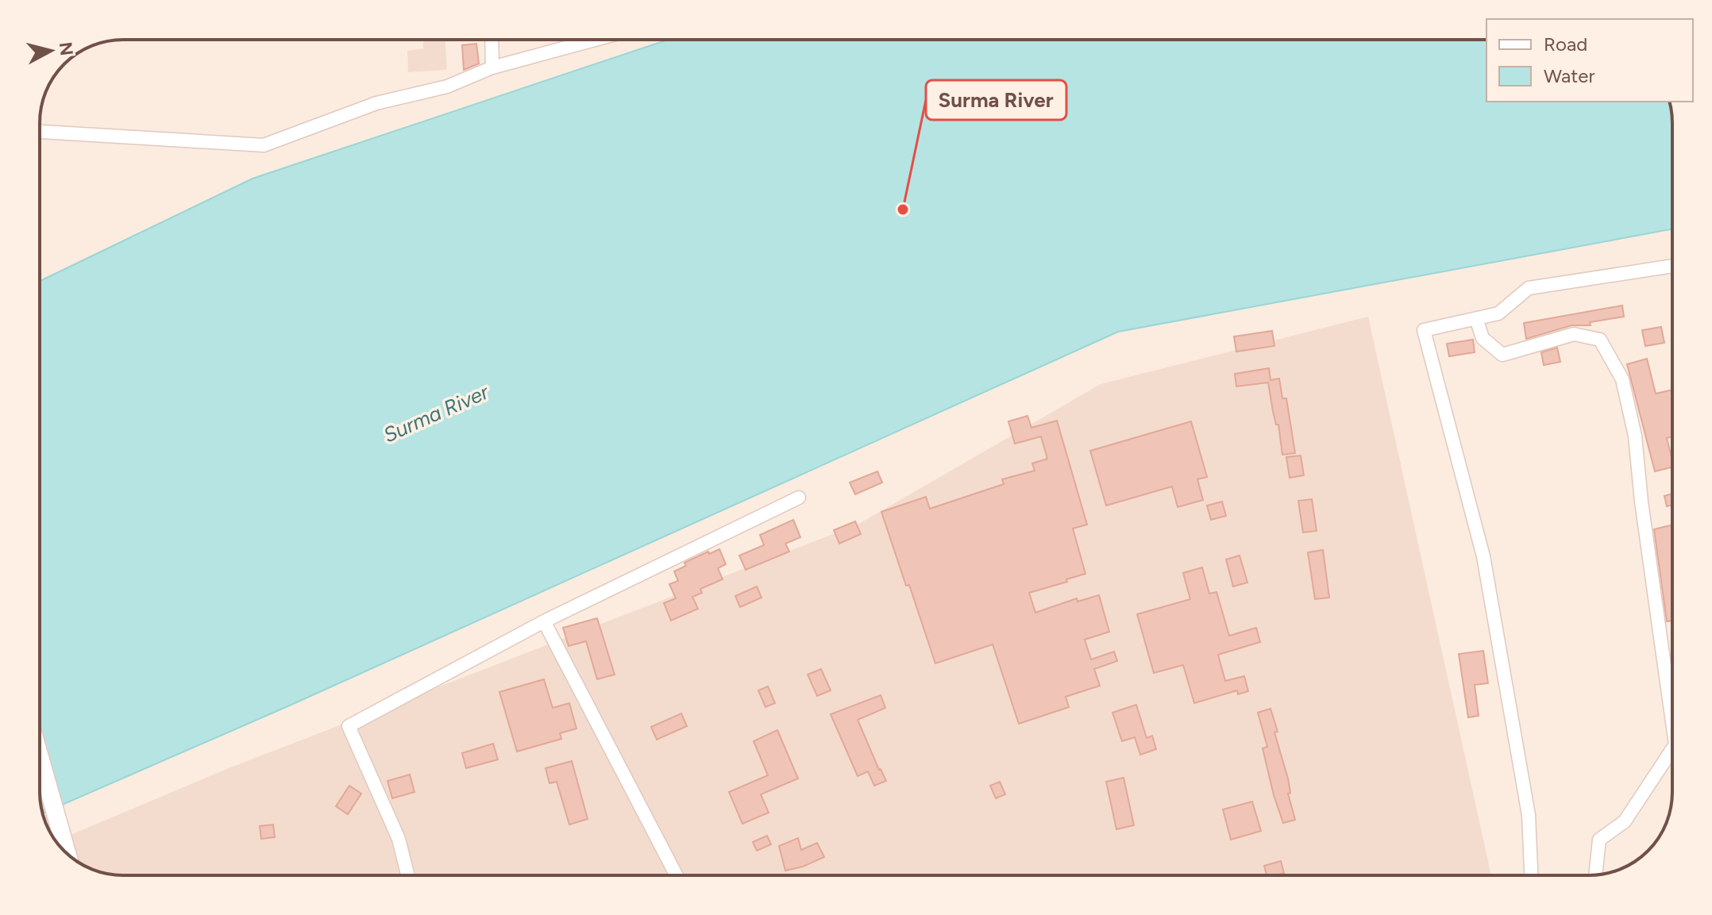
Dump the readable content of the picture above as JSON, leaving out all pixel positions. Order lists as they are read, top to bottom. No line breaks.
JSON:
{"water":["Surma River"],"places":["Surma River"],"legend":["Road","Water"],"north":"right"}
